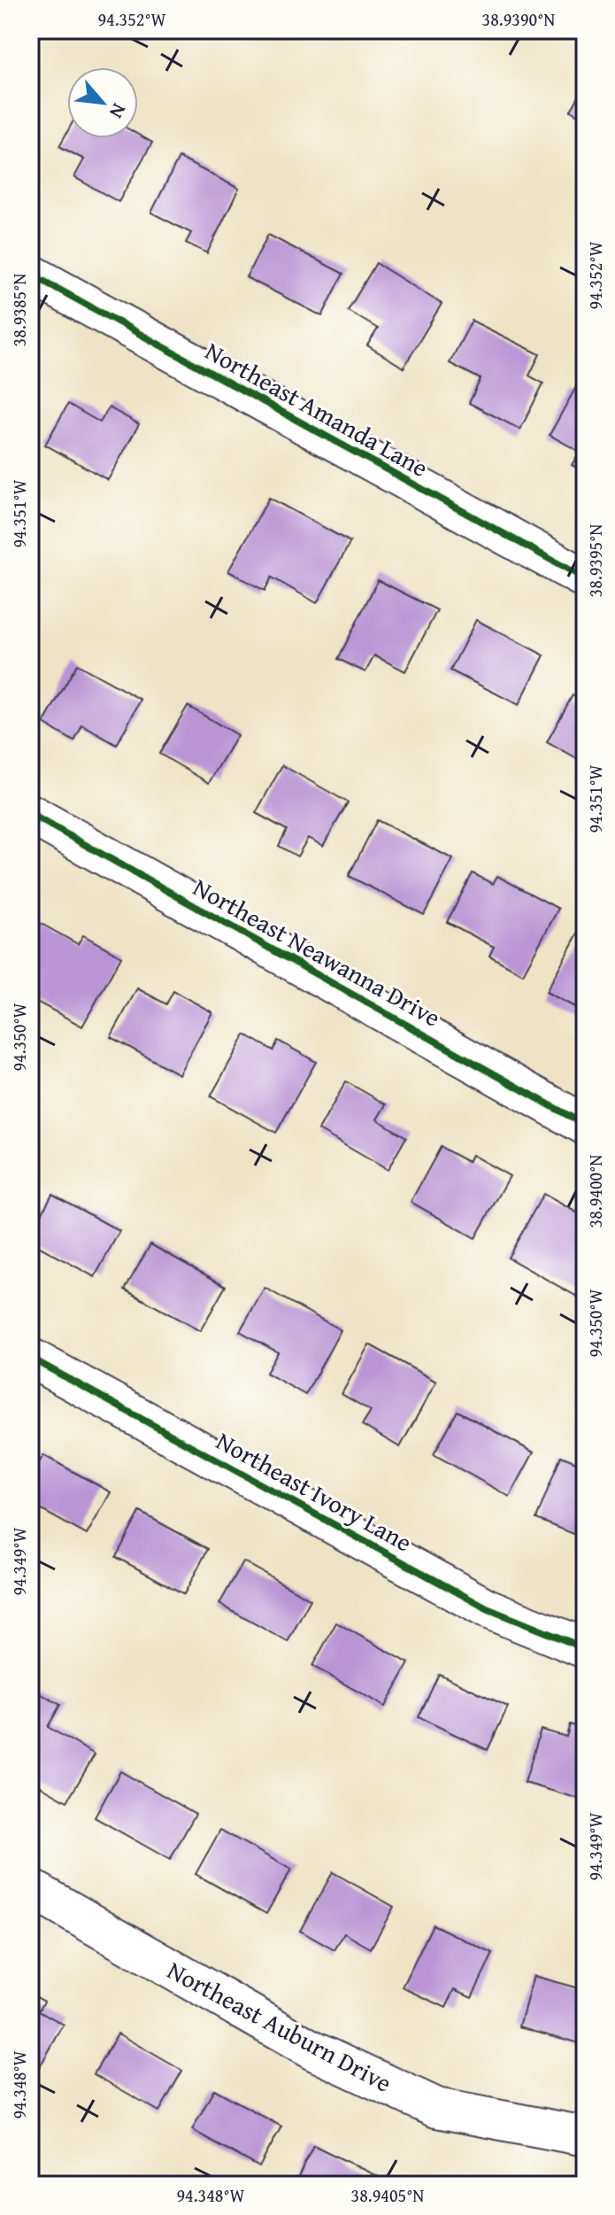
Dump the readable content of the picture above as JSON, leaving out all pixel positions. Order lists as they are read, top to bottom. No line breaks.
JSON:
{"streets":{"street":["Northeast Amanda Lane","Northeast Neawanna Drive","Northeast Ivory Lane","Northeast Auburn Drive"]},"north":"bottom right","coordinates":["94.352°W","38.9390°N","38.9385°N","94.351°W","38.9395°N","94.350°W","38.9400°N","94.349°W","94.348°W","38.9405°N"]}
